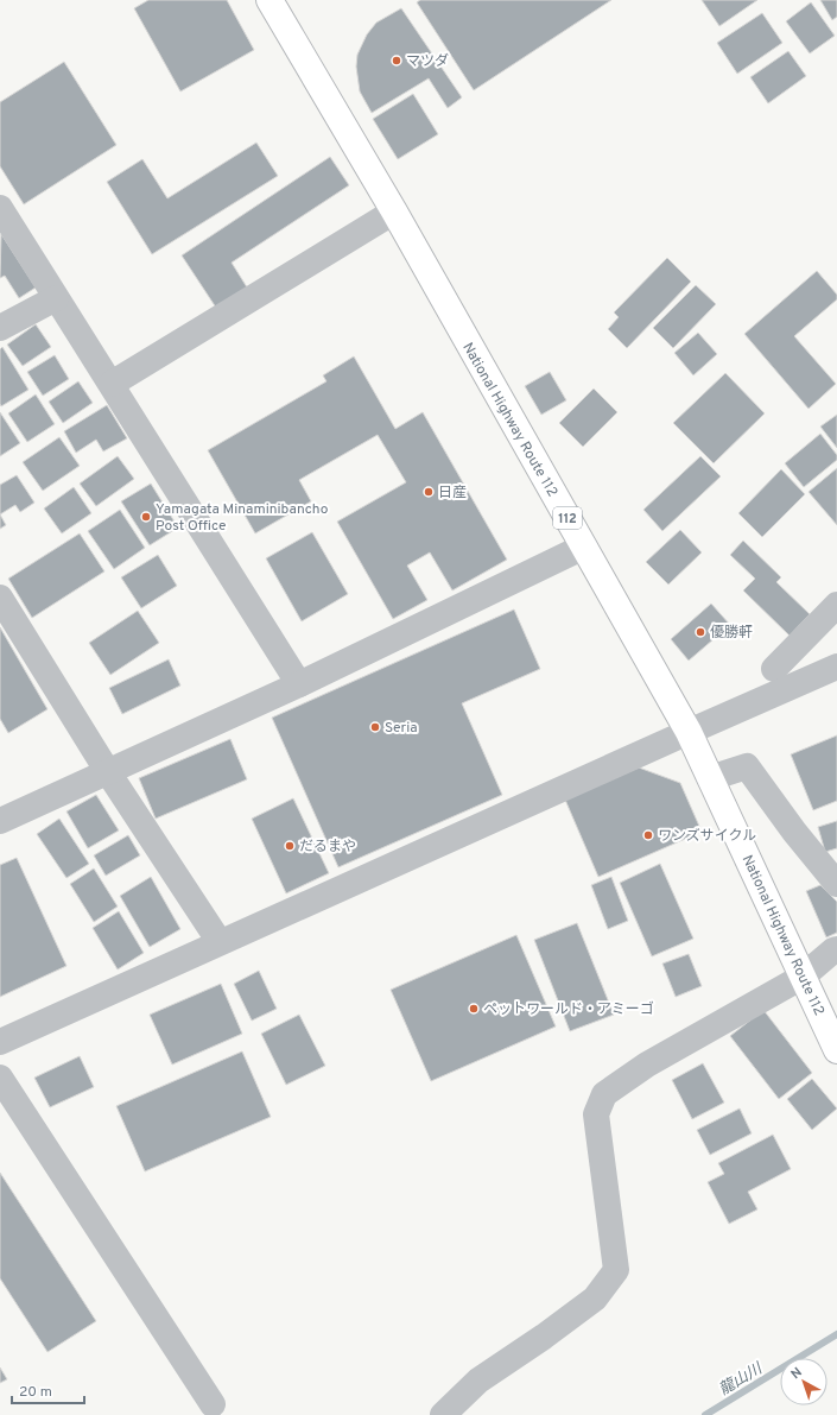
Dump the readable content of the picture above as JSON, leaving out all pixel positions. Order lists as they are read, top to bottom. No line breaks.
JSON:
{"streets":{"highway":["National Highway Route 112","112"]},"water":["龍山川"],"places":["マツダ","日産","Yamagata Minaminibancho Post Office","優勝軒","Seria","ワンズサイクル","だるまや","ペットワールド・アミーゴ"],"scale_bar":"20 m","north":"top left"}
